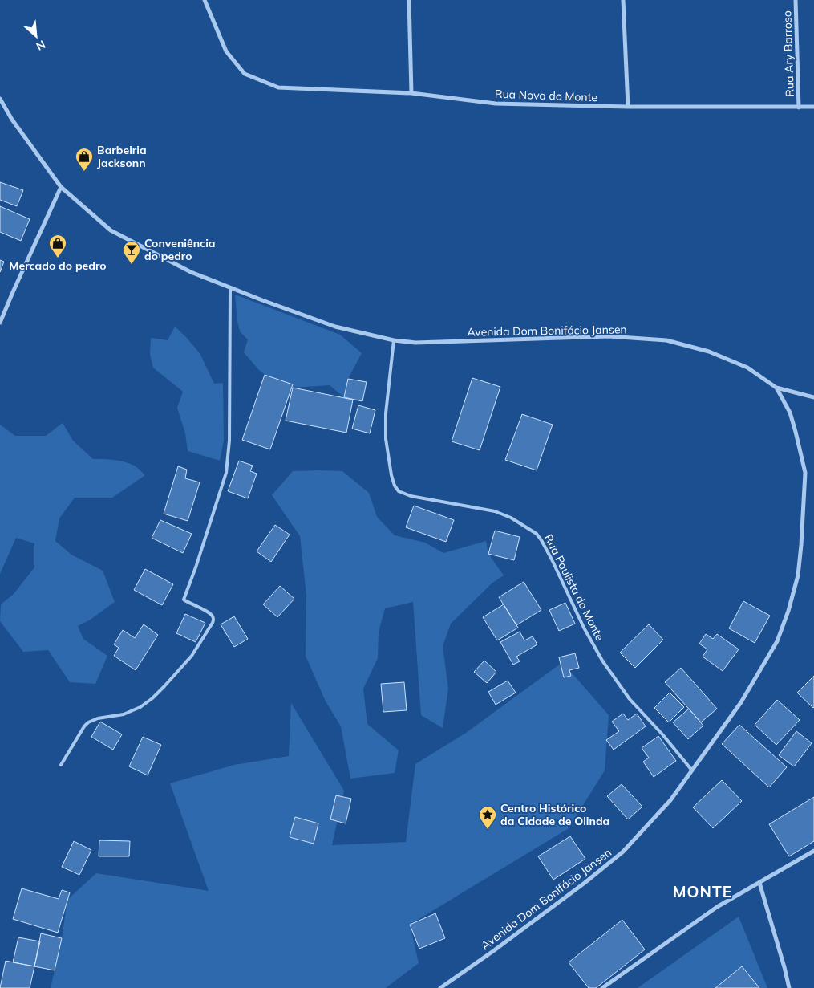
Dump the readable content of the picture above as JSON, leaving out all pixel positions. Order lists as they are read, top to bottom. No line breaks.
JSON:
{"streets":{"street":["Rua Ary Barroso","Rua Nova do Monte","Avenida Dom Bonifácio Jansen"],"lane":["Rua Paulista do Monte"]},"crossings":[["Rua Ary Barroso","Rua Nova do Monte"],["Avenida Dom Bonifácio Jansen","Rua Paulista do Monte"]],"districts":["MONTE"],"places":{"shop":["Barbeiria Jacksonn","Mercado do pedro"],"bar":["Conveniência do pedro"],"place":["Centro Histórico da Cidade de Olinda"]},"north":"bottom right"}
